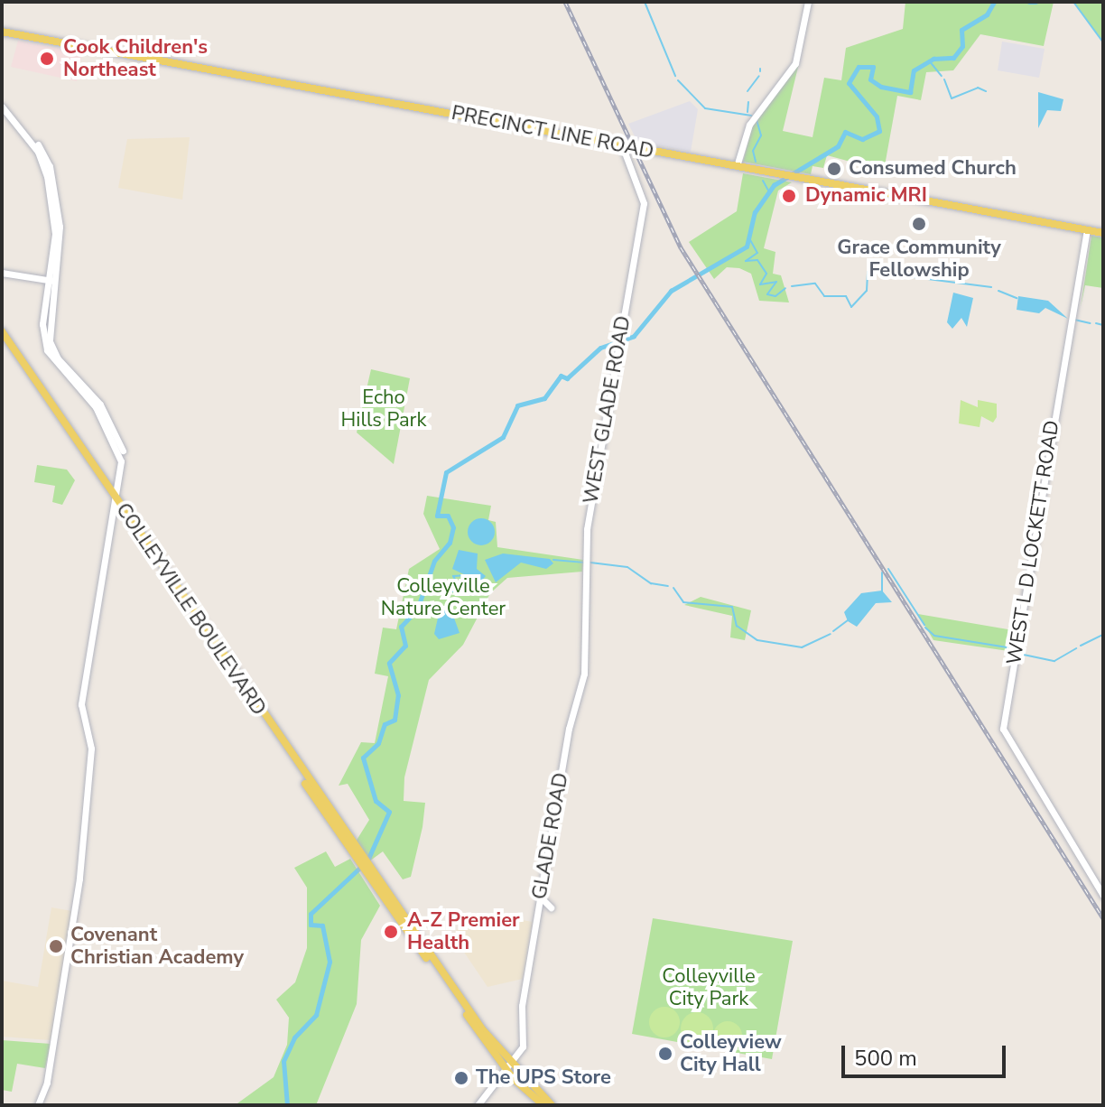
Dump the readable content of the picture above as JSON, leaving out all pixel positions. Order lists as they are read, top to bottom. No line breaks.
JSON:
{"streets":{"main road":["PRECINCT LINE ROAD","WEST GLADE ROAD","WEST L D LOCKETT ROAD","COLLEYVILLE BOULEVARD","GLADE ROAD"]},"crossings":[["PRECINCT LINE ROAD","WEST GLADE ROAD"],["PRECINCT LINE ROAD","WEST L D LOCKETT ROAD"],["WEST GLADE ROAD","GLADE ROAD"],["COLLEYVILLE BOULEVARD","GLADE ROAD"]],"parks":["Echo Hills Park","Colleyville Nature Center","Colleyville City Park"],"places":["Cook Children's Northeast","Consumed Church","Dynamic MRI","Grace Community Fellowship","A-Z Premier Health","Covenant Christian Academy","Colleyview City Hall","The UPS Store"],"scale_bar":"500 m"}
